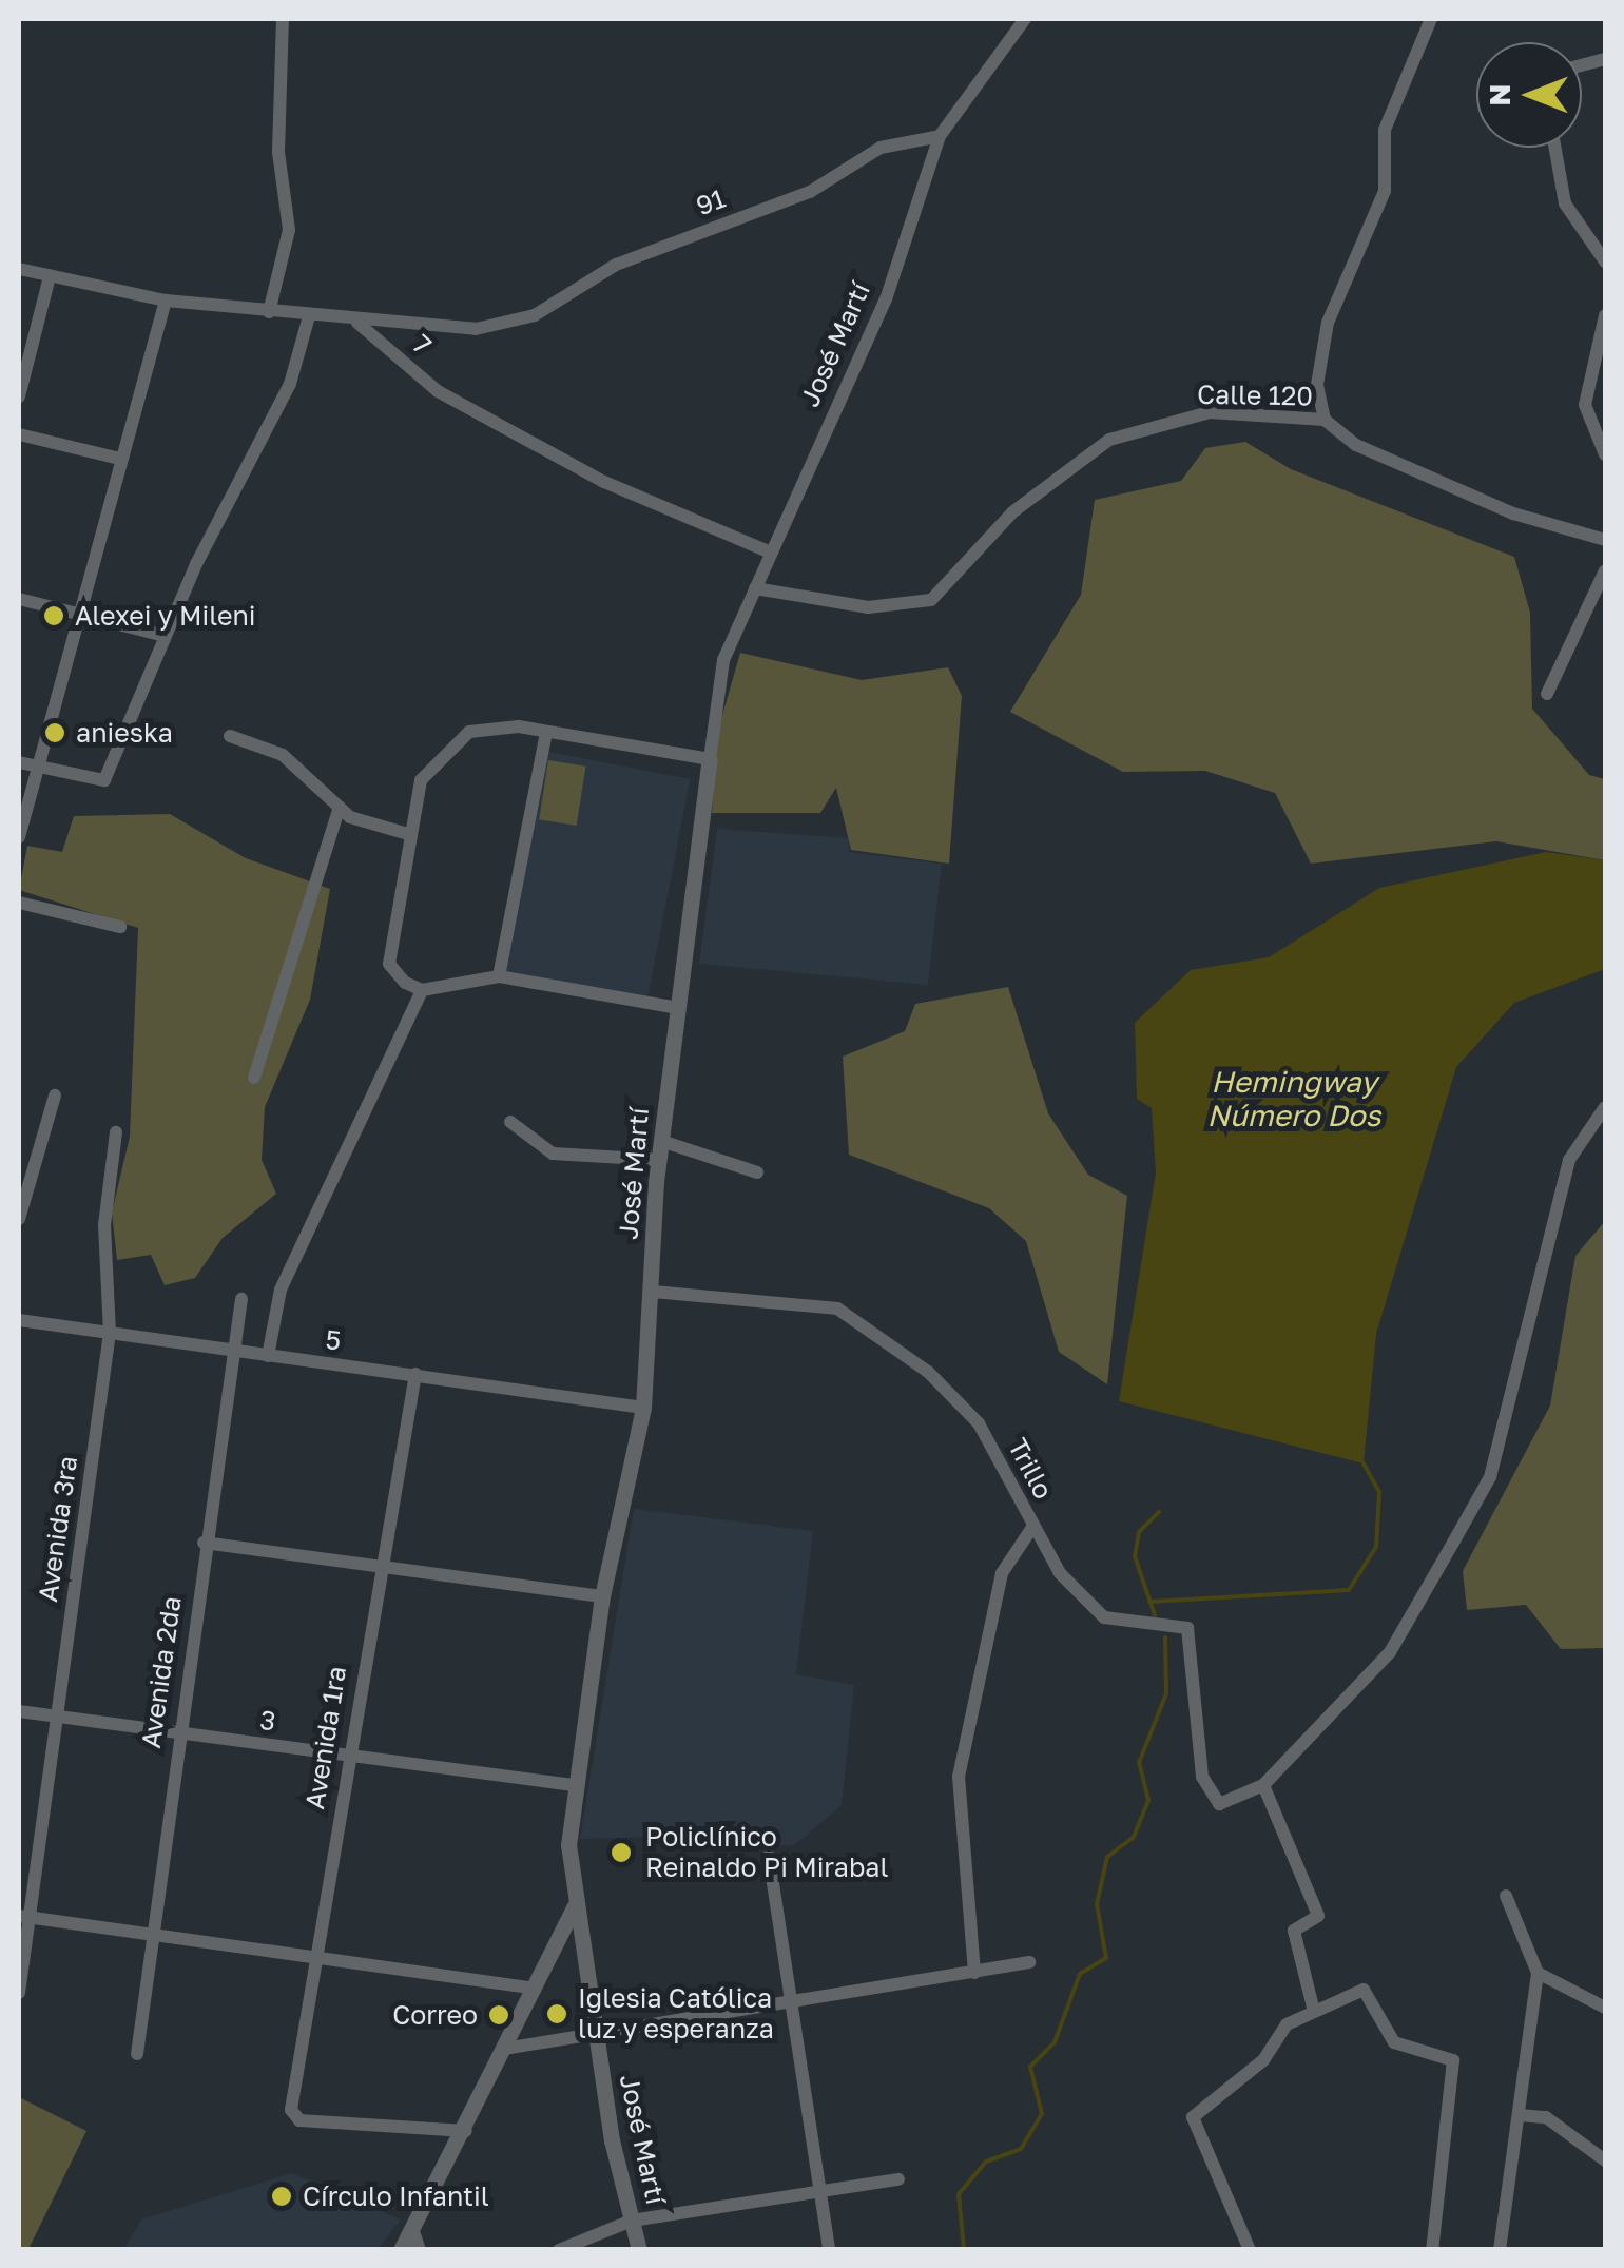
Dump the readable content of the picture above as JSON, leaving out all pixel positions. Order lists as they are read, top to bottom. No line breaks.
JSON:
{"streets":{"street":["91","7","José Martí","Calle 120","5","Trillo","Avenida 3ra","Avenida 2da","3","Avenida 1ra"]},"crossings":[["91","7"],["91","José Martí"],["7","José Martí"],["José Martí","Calle 120"],["José Martí","5"],["José Martí","Trillo"],["José Martí","3"],["5","Avenida 3ra"],["5","Avenida 2da"],["5","Avenida 1ra"],["Avenida 3ra","3"],["Avenida 2da","3"],["3","Avenida 1ra"]],"water":["Hemingway Número Dos"],"places":["Alexei y Mileni","anieska","Policlínico Reinaldo Pi Mirabal","Iglesia Católica luz y esperanza","Correo","Círculo Infantil"],"north":"left"}
